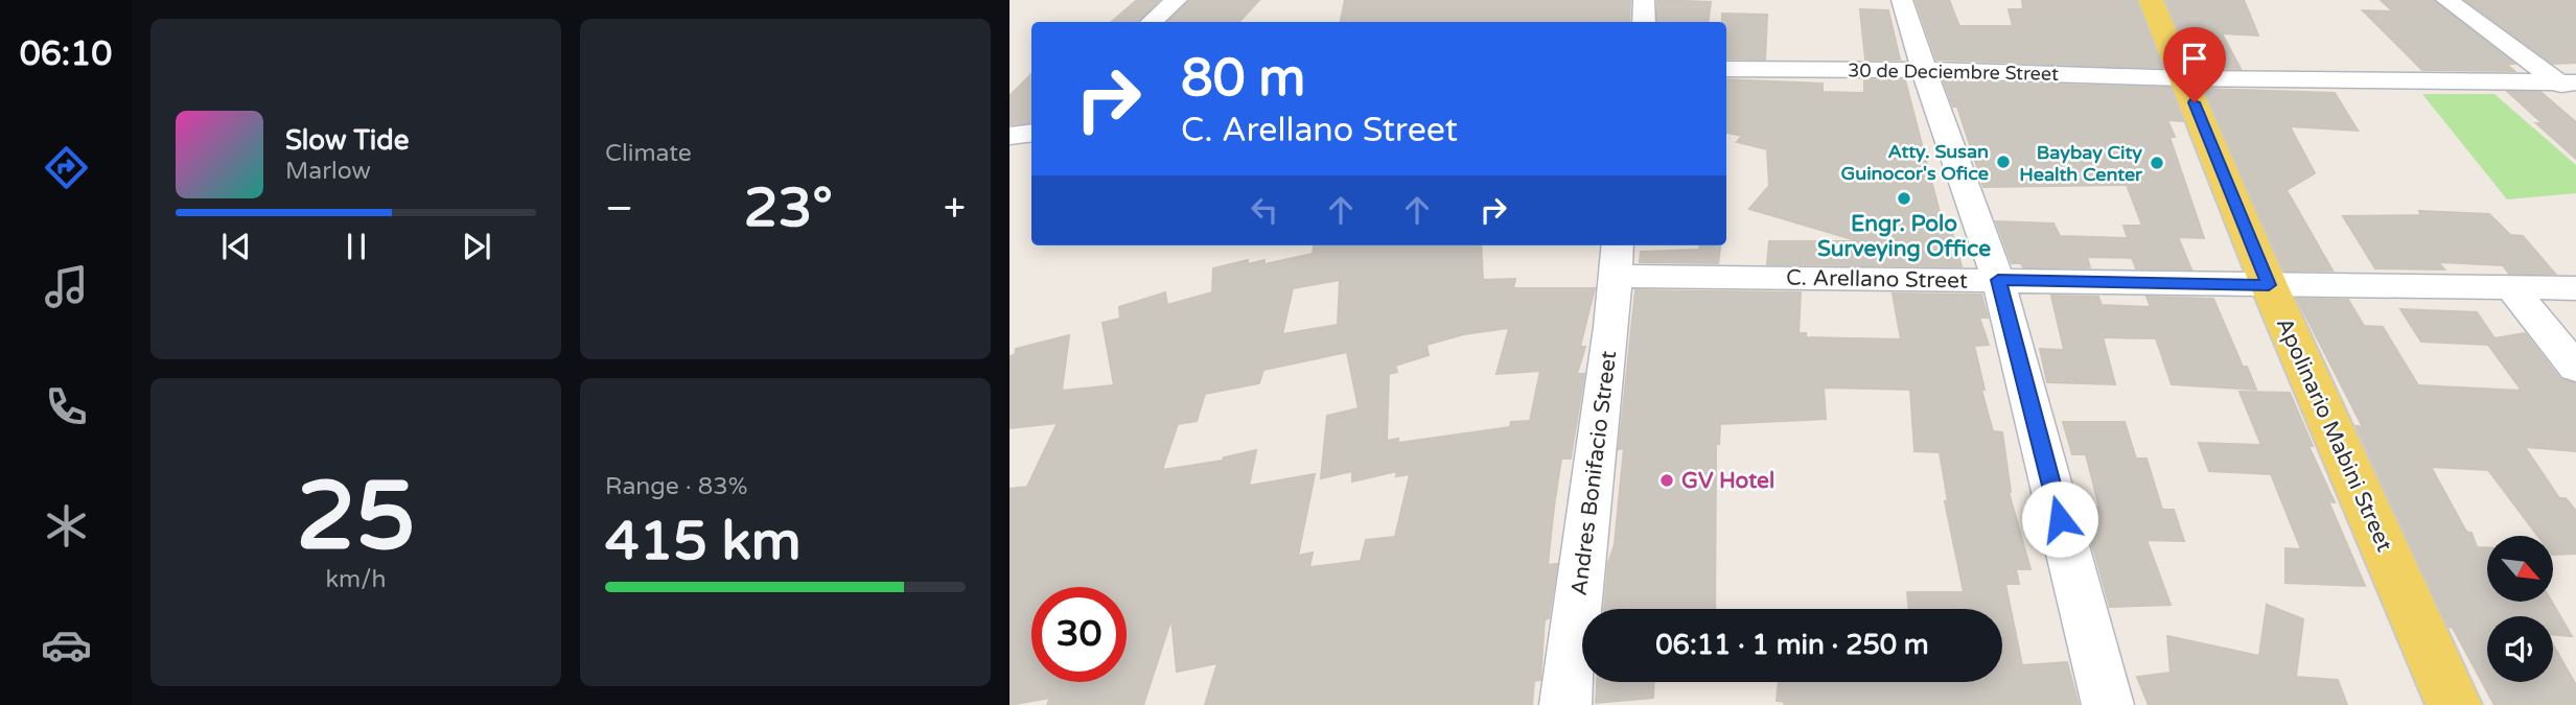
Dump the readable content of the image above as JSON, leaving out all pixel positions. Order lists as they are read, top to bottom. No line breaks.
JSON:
{"streets":{"main road":["Apolinario Mabini Street"],"street":["30 de Deciembre Street","C. Arellano Street","Andres Bonifacio Street"]},"crossings":[["30 de Deciembre Street","Apolinario Mabini Street"],["C. Arellano Street","Apolinario Mabini Street"],["C. Arellano Street","Andres Bonifacio Street"]],"places":["Atty. Susan Guinocor's Ofice","Baybay City Health Center","Engr. Polo Surveying Office","GV Hotel"],"north":"bottom right","page":{"tabs":"06:10","tile":["Climate",["25","km/h"],["Range · 83%","415 km"]],"turn":["80 m","C. Arellano Street"],"song":["Slow Tide","Marlow"],"heat":["−","23°","+"],"limit":"30","trip":"06:11 · 1 min · 250 m"}}
